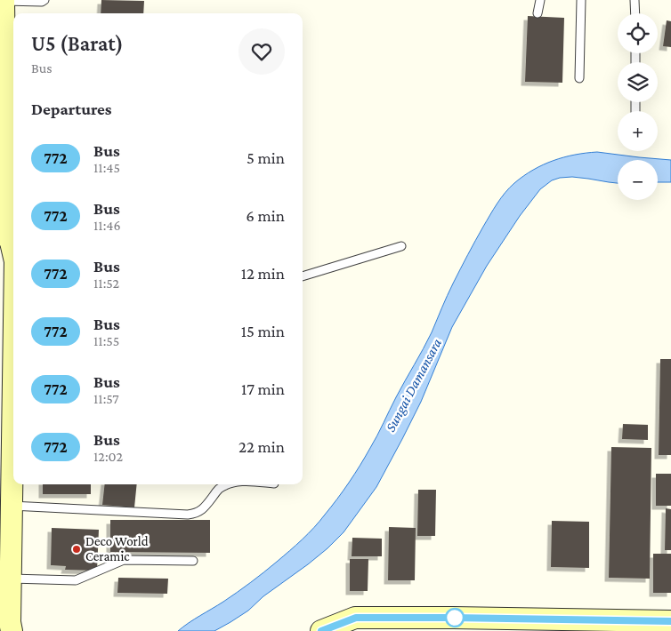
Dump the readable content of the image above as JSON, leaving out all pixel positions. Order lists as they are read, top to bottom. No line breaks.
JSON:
{"water":["Sungai Damansara"],"places":["Deco World Ceramic"],"lines":["bus line 772"],"page":{"map_buttons":["+","−"],"heading":[["U5 (Barat)","Bus"],"Departures"],"list":[{"mark":"772","name":"Bus","note":"11:45","value":"5 min"},{"mark":"772","name":"Bus","note":"11:46","value":"6 min"},{"mark":"772","name":"Bus","note":"11:52","value":"12 min"},{"mark":"772","name":"Bus","note":"11:55","value":"15 min"},{"mark":"772","name":"Bus","note":"11:57","value":"17 min"},{"mark":"772","name":"Bus","note":"12:02","value":"22 min"}]}}
